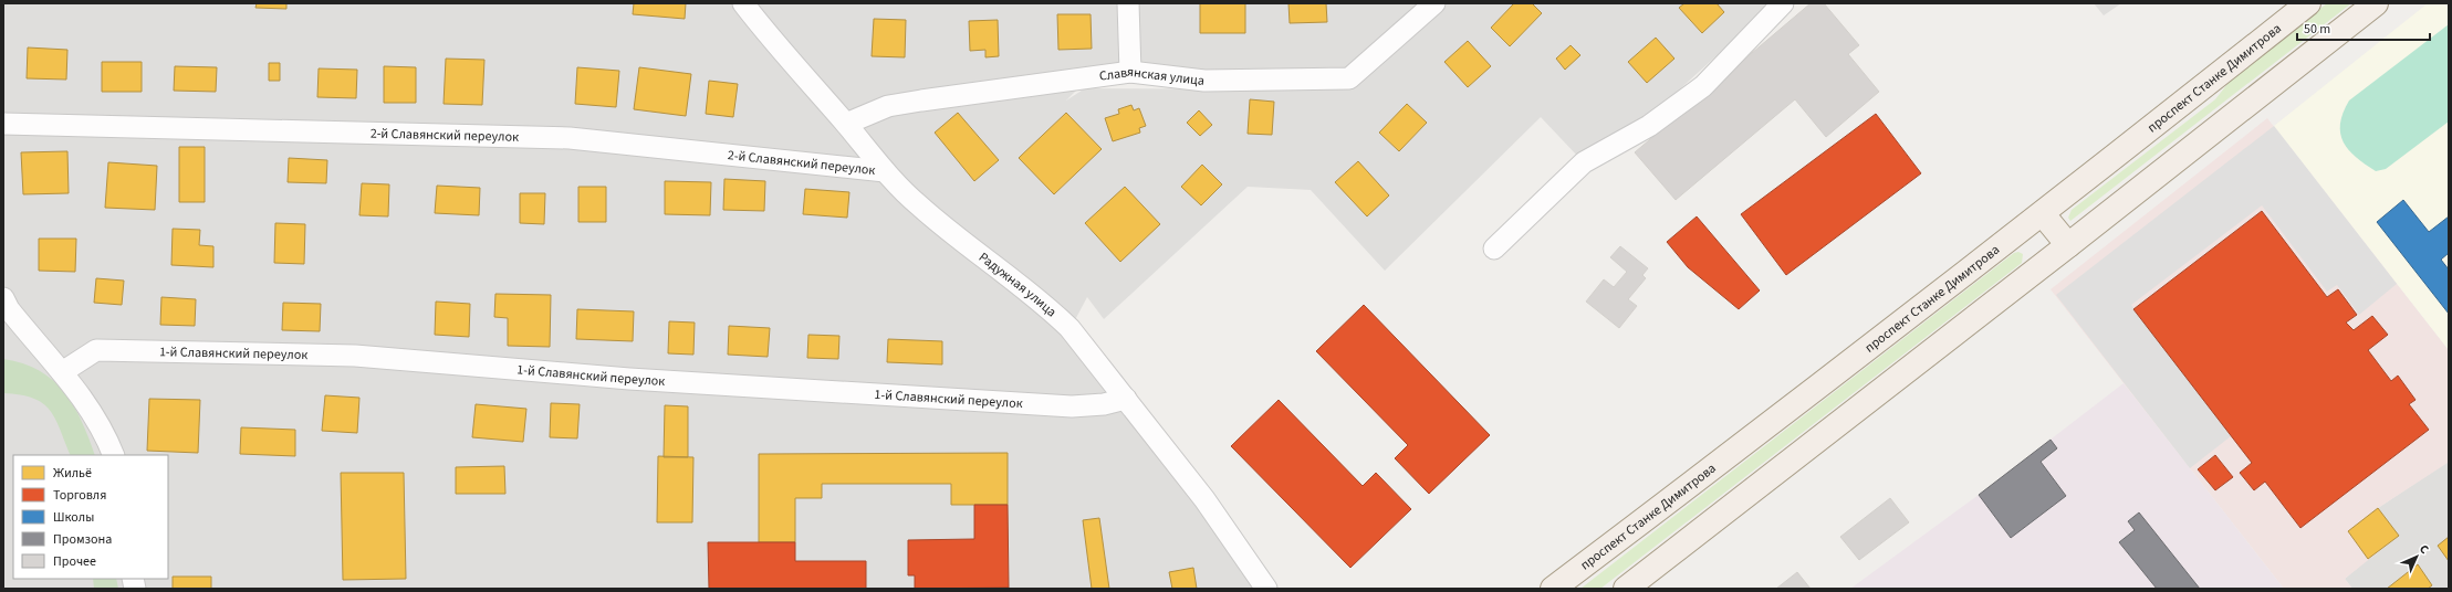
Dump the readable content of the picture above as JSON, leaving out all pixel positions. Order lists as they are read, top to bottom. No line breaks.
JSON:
{"streets":{"main road":["проспект Станке Димитрова"],"street":["Славянская улица","2-й Славянский переулок","Радужная улица","1-й Славянский переулок"]},"crossings":[["Славянская улица","Радужная улица"],["2-й Славянский переулок","Радужная улица"],["Радужная улица","1-й Славянский переулок"]],"legend":["Жильё","Торговля","Школы","Промзона","Прочее"],"scale_bar":"50 m","north":"top right"}
